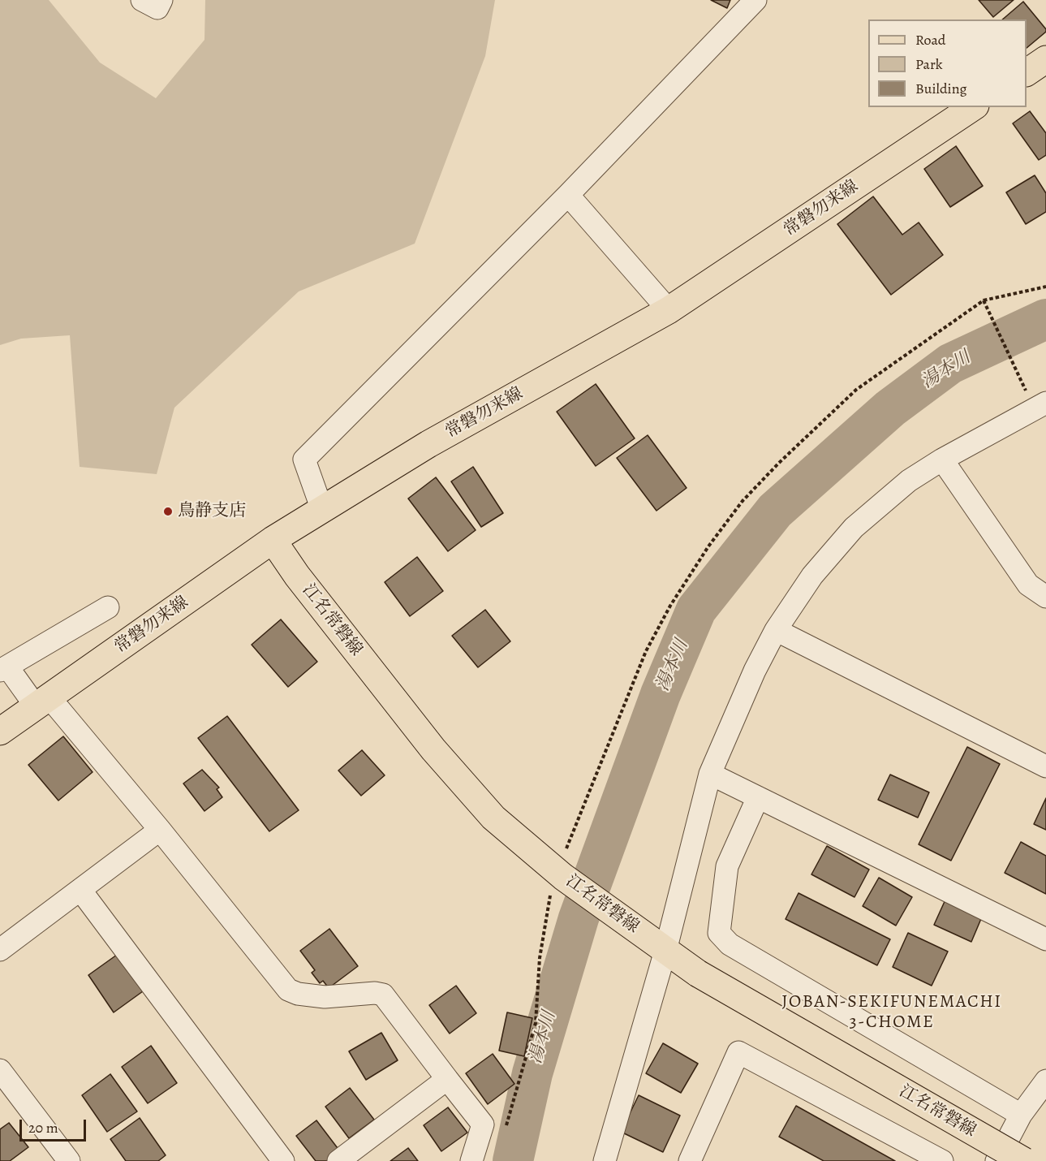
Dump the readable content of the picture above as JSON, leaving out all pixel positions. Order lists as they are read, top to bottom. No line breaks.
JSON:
{"streets":{"main road":["常磐勿来線","江名常磐線"]},"crossings":[["常磐勿来線","江名常磐線"]],"districts":["JOBAN-SEKIFUNEMACHI 3-CHOME"],"water":["湯本川"],"places":["鳥静支店"],"legend":["Road","Park","Building"],"scale_bar":"20 m"}
